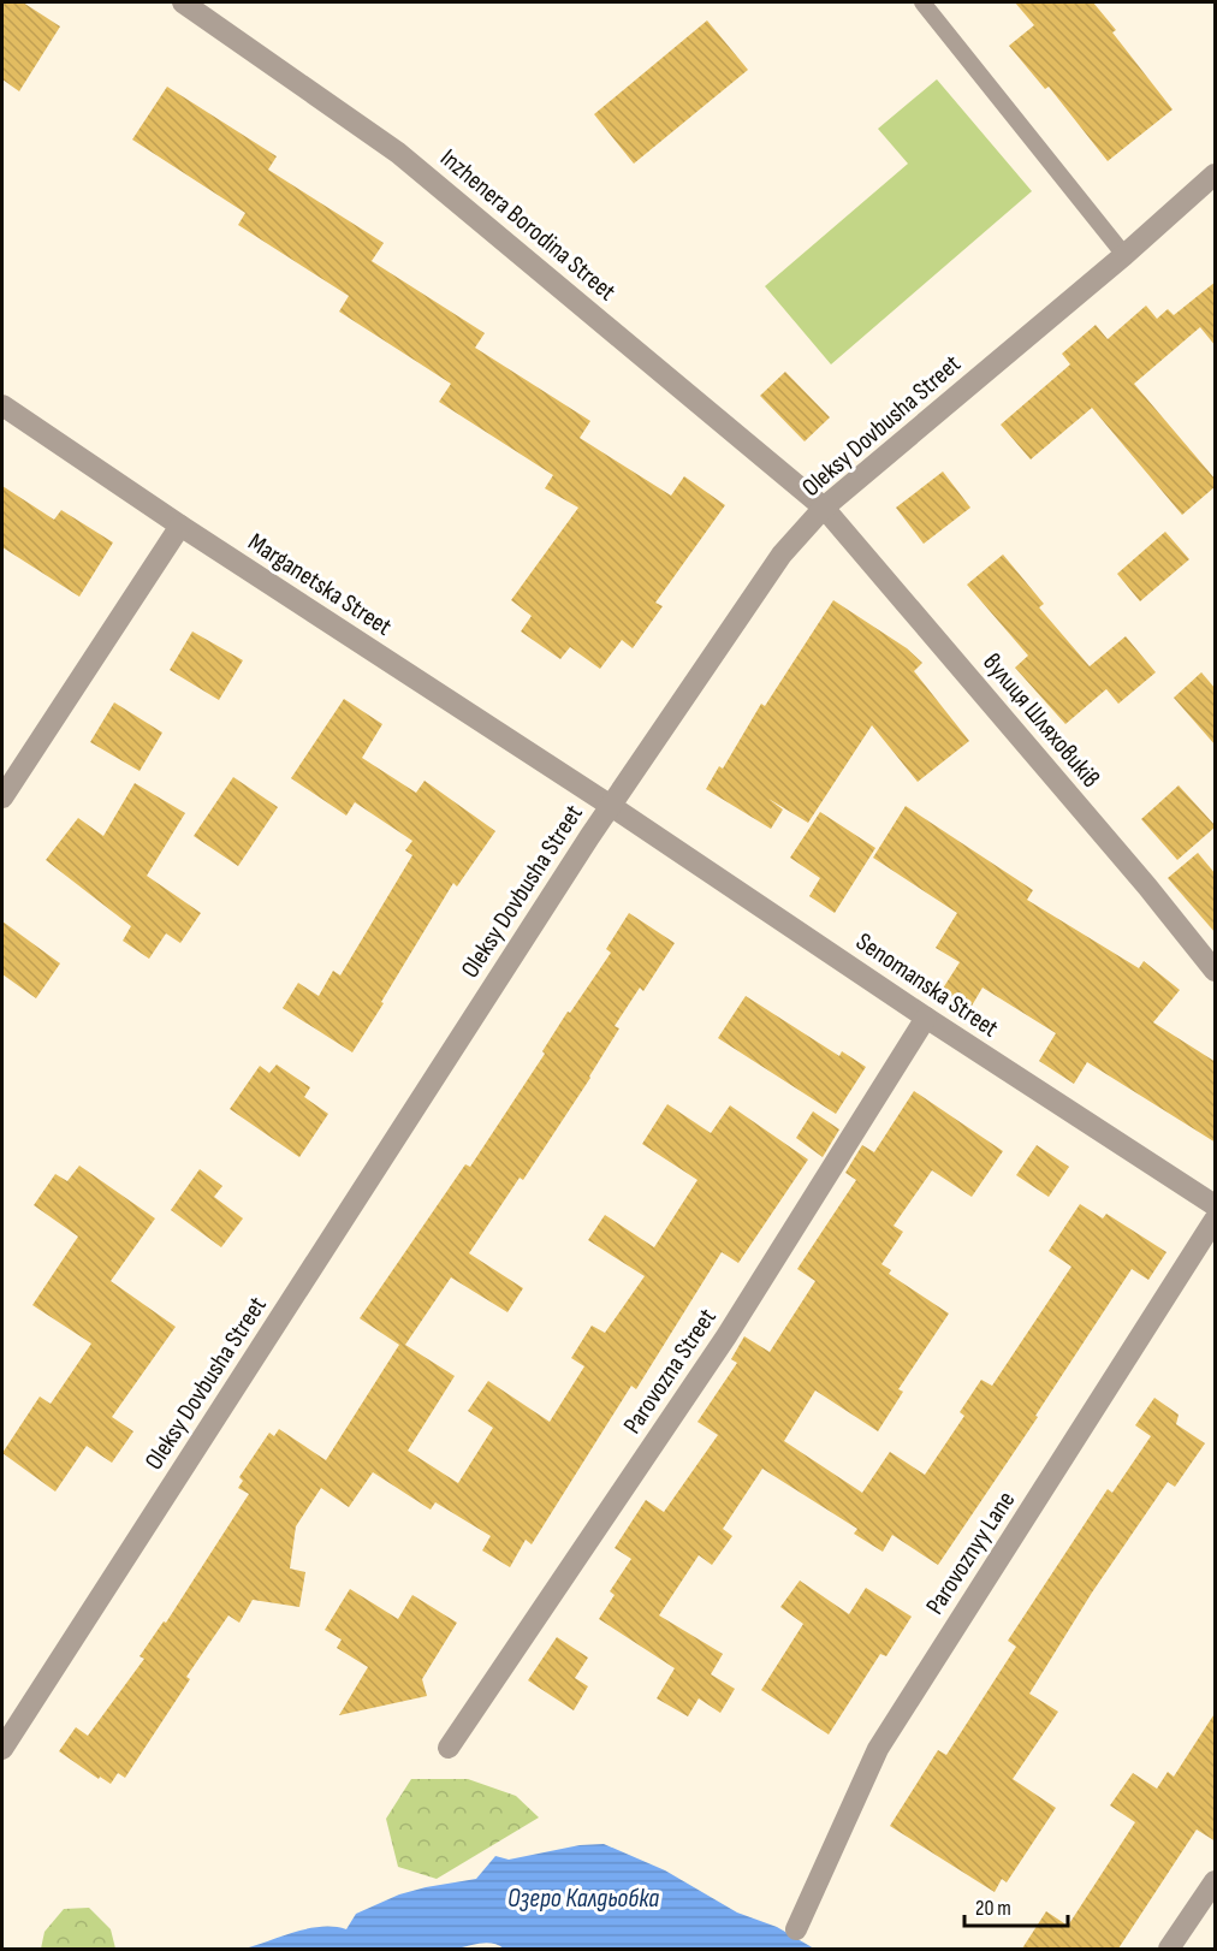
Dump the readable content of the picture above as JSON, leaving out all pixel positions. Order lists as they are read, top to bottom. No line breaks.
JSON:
{"streets":{"street":["Inzhenera Borodina Street","Oleksy Dovbusha Street","Marganetska Street","вулиця Шляховиків","Senomanska Street","Parovozna Street","Parovoznyy Lane"]},"crossings":[["Inzhenera Borodina Street","Oleksy Dovbusha Street"],["Inzhenera Borodina Street","вулиця Шляховиків"],["Oleksy Dovbusha Street","Marganetska Street"],["Oleksy Dovbusha Street","вулиця Шляховиків"],["Oleksy Dovbusha Street","Senomanska Street"],["Marganetska Street","Senomanska Street"],["Senomanska Street","Parovozna Street"]],"water":["Озеро Калдьобка"],"scale_bar":"20 m"}
